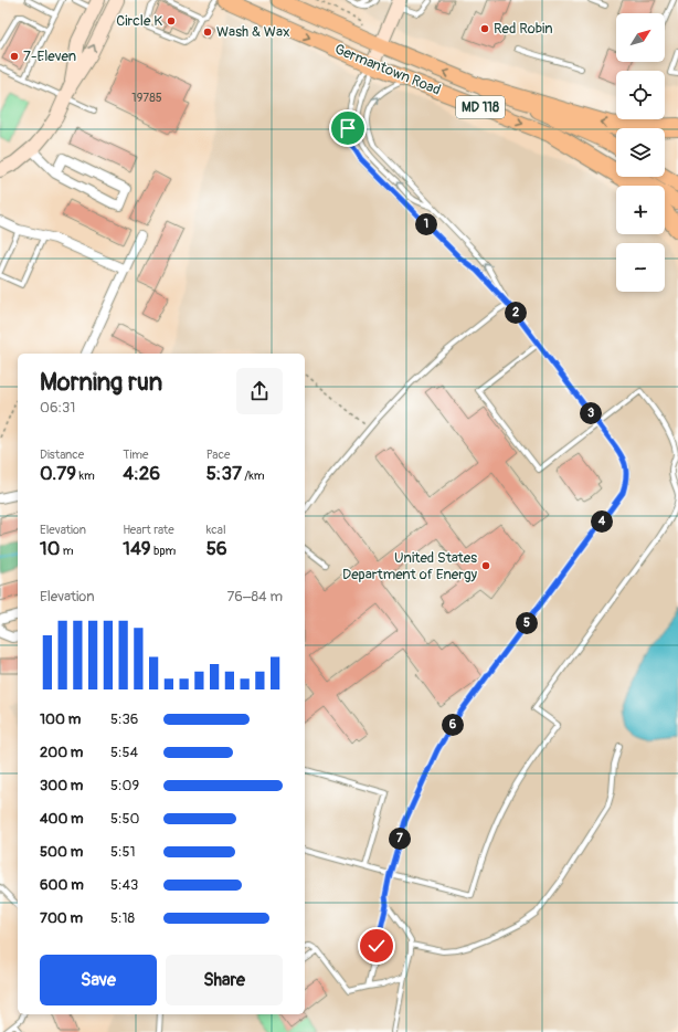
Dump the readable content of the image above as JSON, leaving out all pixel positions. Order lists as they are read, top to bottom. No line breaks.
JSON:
{"streets":{"main road":["Germantown Road","MD 118"]},"places":["Circle K","Red Robin","Wash & Wax","7-Eleven","United States Department of Energy"],"house_numbers":["19785"],"north":"top right","page":{"map_buttons":["+","−"],"pins":["1","2","3","4","5","6","7"],"heading":["Morning run","06:31"],"stats":[["Distance","0.79 km"],["Time","4:26"],["Pace","5:37 /km"],["Elevation","10 m"],["Heart rate","149 bpm"],["kcal","56"]],"chart":["Elevation","76–84 m"],"list":[{"name":"100 m","note":"5:36"},{"name":"200 m","note":"5:54"},{"name":"300 m","note":"5:09"},{"name":"400 m","note":"5:50"},{"name":"500 m","note":"5:51"},{"name":"600 m","note":"5:43"},{"name":"700 m","note":"5:18"}],"buttons":["Save","Share"]}}
